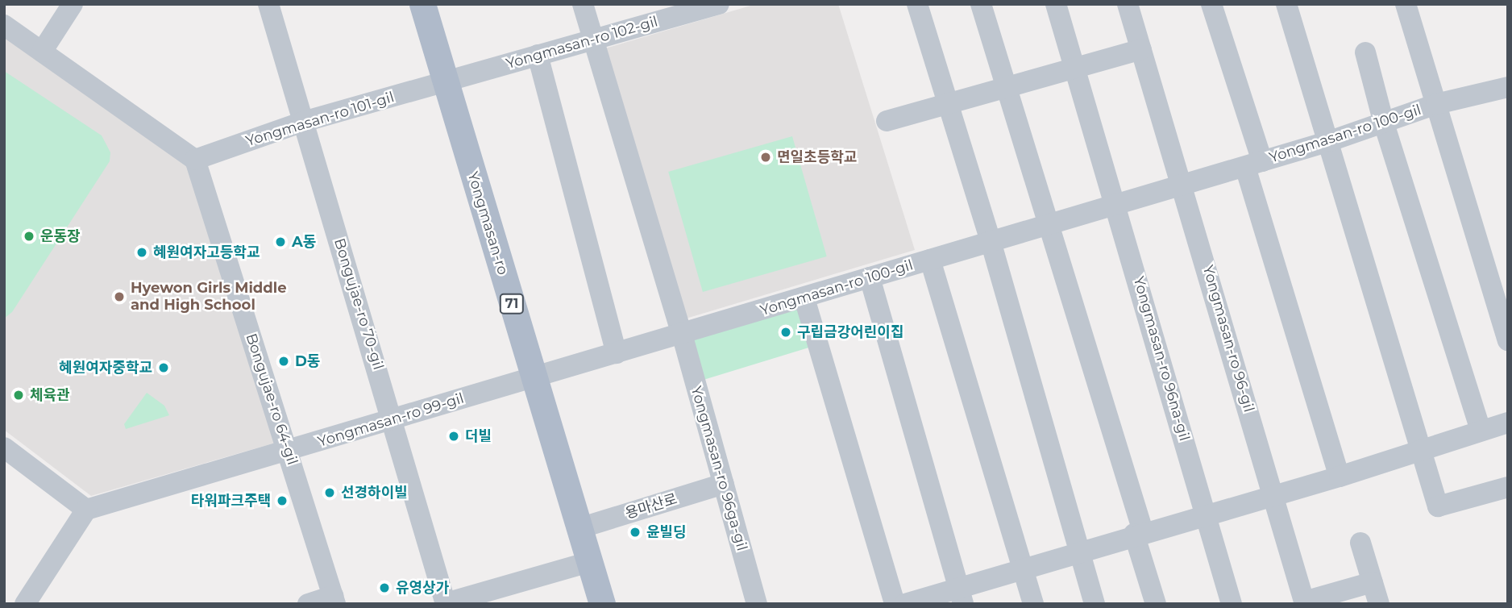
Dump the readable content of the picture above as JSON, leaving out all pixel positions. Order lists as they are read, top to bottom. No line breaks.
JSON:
{"streets":{"main road":["Yongmasan-ro","71"],"street":["Yongmasan-ro 102-gil","Yongmasan-ro 101-gil","Yongmasan-ro 100-gil","Bongujae-ro 70-gil","Yongmasan-ro 96-gil","Yongmasan-ro 96na-gil","Bongujae-ro 64-gil","Yongmasan-ro 99-gil","Yongmasan-ro 96ga-gil","용마산로"]},"crossings":[["Yongmasan-ro 102-gil","Yongmasan-ro 101-gil"],["Yongmasan-ro 102-gil","Yongmasan-ro"],["Yongmasan-ro 101-gil","Yongmasan-ro"],["Yongmasan-ro 101-gil","Bongujae-ro 70-gil"],["Yongmasan-ro 101-gil","Bongujae-ro 64-gil"],["Yongmasan-ro 100-gil","Yongmasan-ro"],["Yongmasan-ro 100-gil","Yongmasan-ro 96-gil"],["Yongmasan-ro 100-gil","Yongmasan-ro 96na-gil"],["Yongmasan-ro 100-gil","Yongmasan-ro 99-gil"],["Yongmasan-ro 100-gil","Yongmasan-ro 96ga-gil"],["Yongmasan-ro","Yongmasan-ro 99-gil"],["Yongmasan-ro","용마산로"],["Bongujae-ro 70-gil","Yongmasan-ro 99-gil"],["Bongujae-ro 64-gil","Yongmasan-ro 99-gil"],["Yongmasan-ro 96ga-gil","용마산로"]],"places":["면일초등학교","운동장","A동","혜원여자고등학교","Hyewon Girls Middle and High School","구립금강어린이집","D동","혜원여자중학교","체육관","더빌","선경하이빌","타워파크주택","윤빌딩","유영상가"]}
